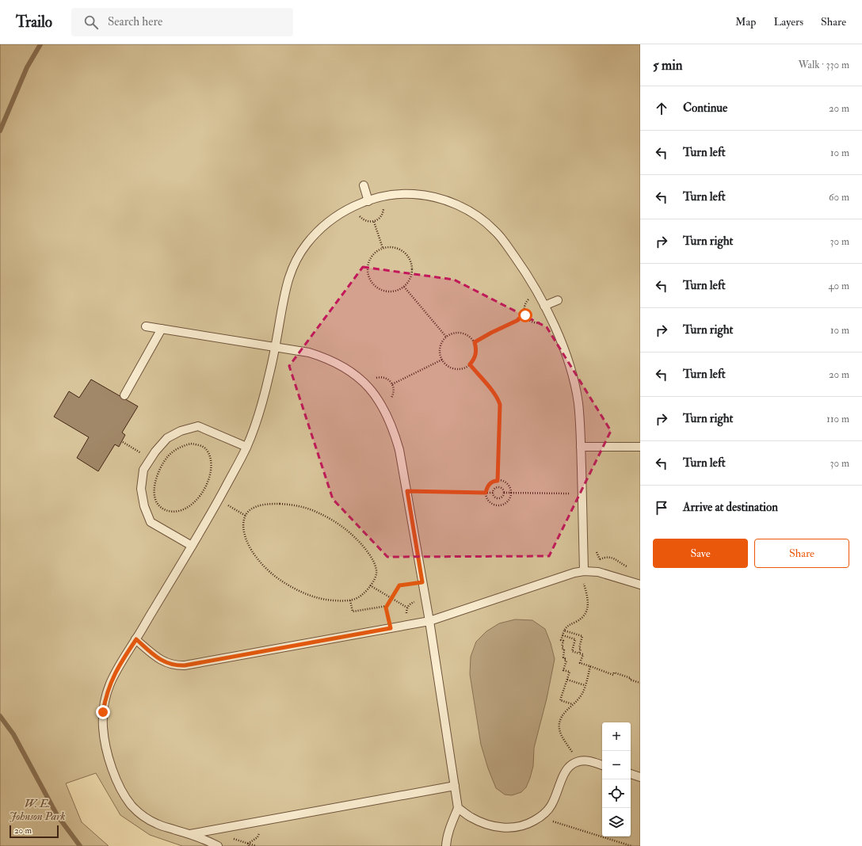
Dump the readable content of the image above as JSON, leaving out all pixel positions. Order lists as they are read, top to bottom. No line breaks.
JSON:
{"parks":["W. E. Johnson Park"],"scale_bar":"20 m","page":{"header":"Trailo","search":"Search here","nav":["Map","Layers","Share"],"heading":["5 min","Walk · 330 m"],"list":[["Continue","20 m"],["Turn left","10 m"],["Turn left","60 m"],["Turn right","30 m"],["Turn left","40 m"],["Turn right","10 m"],["Turn left","20 m"],["Turn right","110 m"],["Turn left","30 m"],"Arrive at destination"],"buttons":["Save","Share"],"map_buttons":["+","−"],"scale":"20 m"}}
